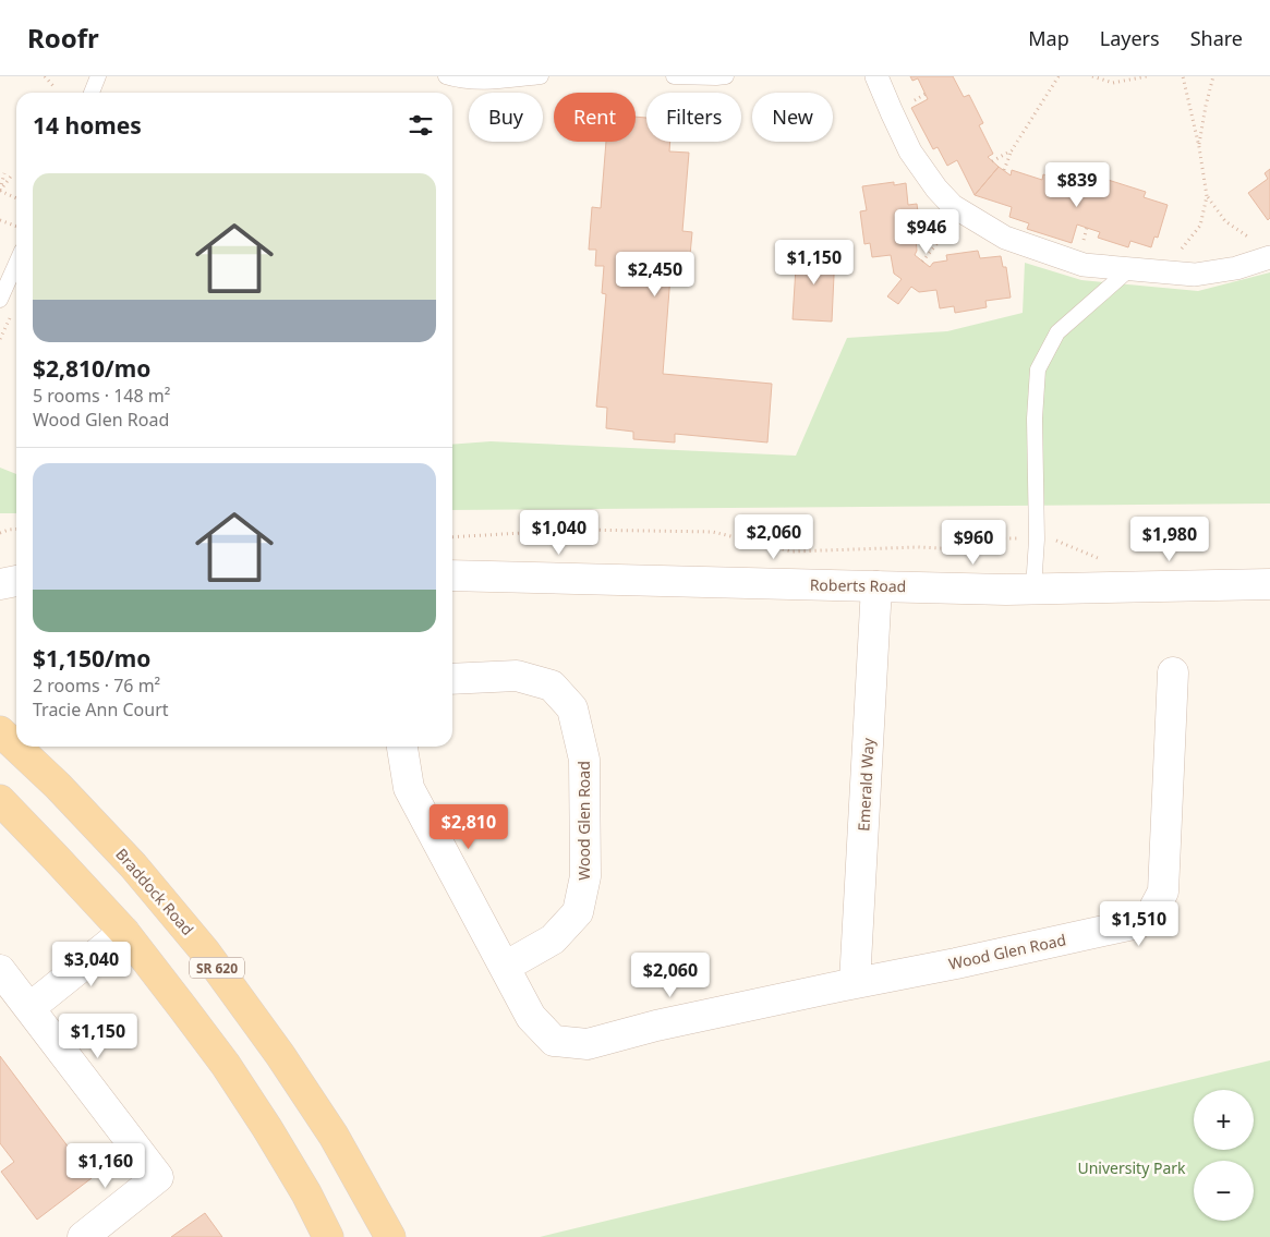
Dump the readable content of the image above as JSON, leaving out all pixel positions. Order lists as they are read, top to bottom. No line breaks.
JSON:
{"streets":{"main road":["Braddock Road","SR 620"],"street":["Roberts Road","Emerald Way","Wood Glen Road"]},"crossings":[["Roberts Road","Emerald Way"],["Emerald Way","Wood Glen Road"]],"parks":["University Park"],"page":{"header":"Roofr","nav":["Map","Layers","Share"],"chip":["Buy","Rent","Filters","New"],"heading":"14 homes","list":[{"name":"$2,810/mo","note":"5 rooms · 148 m² · Wood Glen Road"},{"name":"$1,150/mo","note":"2 rooms · 76 m² · Tracie Ann Court"}],"price":["$839","$946","$1,150","$2,450","$1,040","$2,060","$1,980","$960","$2,810","$1,510","$3,040","$2,060","$1,150","$1,160"],"map_buttons":["+","−"]}}
